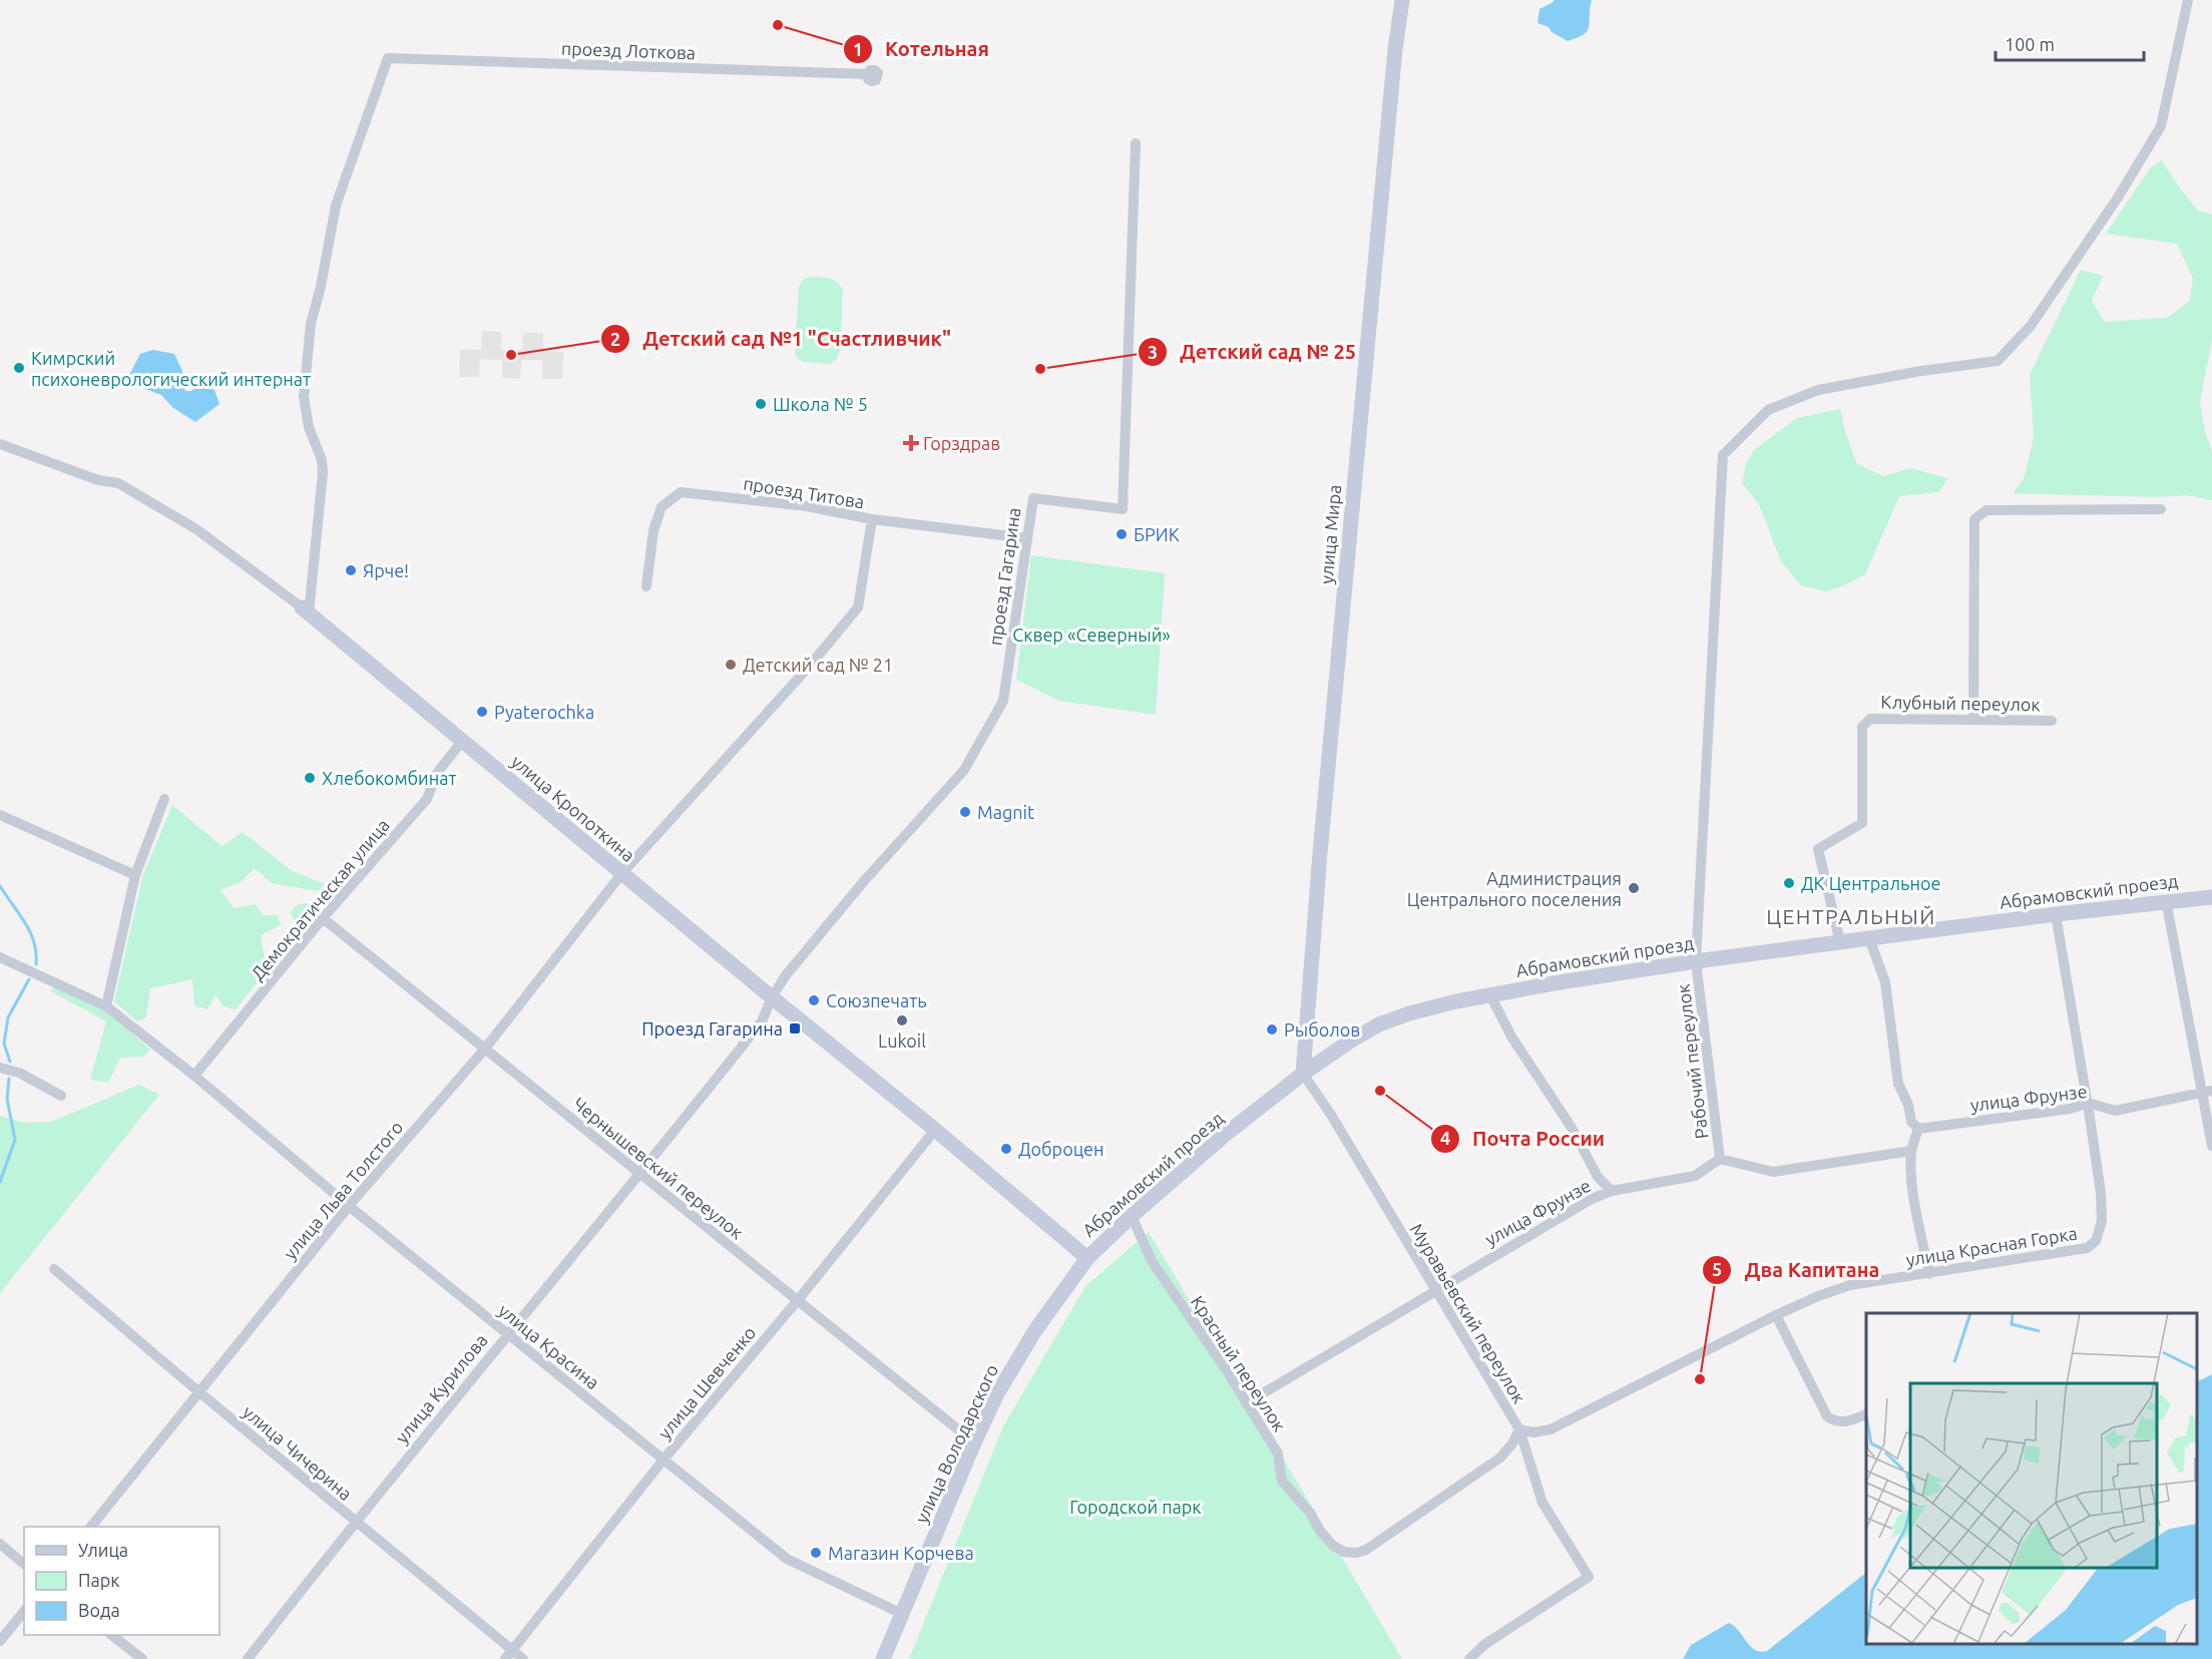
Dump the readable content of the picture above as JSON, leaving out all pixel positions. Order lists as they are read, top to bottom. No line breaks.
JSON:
{"streets":{"street":["проезд Лоткова","проезд Титова","улица Мира","проезд Гагарина","Клубный переулок","улица Кропоткина","Абрамовский проезд","Демократическая улица","Рабочий переулок","улица Фрунзе","Чернышевский переулок","улица Льва Толстого","улица Красная Горка","Муравьевский переулок","улица Красина","Красный переулок","улица Шевченко","улица Курилова","улица Володарского","улица Чичерина"]},"crossings":[["проезд Лоткова","улица Кропоткина"],["проезд Титова","проезд Гагарина"],["проезд Титова","улица Льва Толстого"],["улица Мира","Абрамовский проезд"],["улица Мира","Муравьевский переулок"],["проезд Гагарина","улица Кропоткина"],["проезд Гагарина","улица Курилова"],["Клубный переулок","Абрамовский проезд"],["улица Кропоткина","Абрамовский проезд"],["улица Кропоткина","Демократическая улица"],["улица Кропоткина","улица Льва Толстого"],["улица Кропоткина","улица Шевченко"],["улица Кропоткина","улица Курилова"],["улица Кропоткина","улица Володарского"],["Абрамовский проезд","Рабочий переулок"],["Абрамовский проезд","Муравьевский переулок"],["Абрамовский проезд","Красный переулок"],["Абрамовский проезд","улица Володарского"],["Демократическая улица","Чернышевский переулок"],["Демократическая улица","улица Красина"],["Рабочий переулок","улица Фрунзе"],["улица Фрунзе","улица Красная Горка"],["улица Фрунзе","Муравьевский переулок"],["улица Фрунзе","Красный переулок"],["Чернышевский переулок","улица Льва Толстого"],["Чернышевский переулок","улица Шевченко"],["Чернышевский переулок","улица Курилова"],["Чернышевский переулок","улица Володарского"],["улица Льва Толстого","улица Красина"],["улица Льва Толстого","улица Чичерина"],["улица Красная Горка","Муравьевский переулок"],["улица Красная Горка","Красный переулок"],["Муравьевский переулок","Красный переулок"],["улица Красина","улица Шевченко"],["улица Красина","улица Курилова"],["улица Красина","улица Володарского"],["улица Шевченко","улица Чичерина"],["улица Курилова","улица Чичерина"]],"districts":["ЦЕНТРАЛЬНЫЙ"],"parks":["Сквер «Северный»","Городской парк"],"places":{"other":["Котельная","Детский сад №1 \"Счастливчик\"","Кимрский психоневрологический интернат","Детский сад № 25","Школа № 5","БРИК","Ярче!","Детский сад № 21","Pyaterochka","Хлебокомбинат","Magnit","ДК Центральное","Администрация Центрального поселения","Союзпечать","Lukoil","Рыболов","Почта России","Доброцен","Два Капитана","Магазин Корчева"],"health":["Горздрав"],"transit":["Проезд Гагарина"]},"legend":["Улица","Парк","Вода"],"scale_bar":"100 m"}
